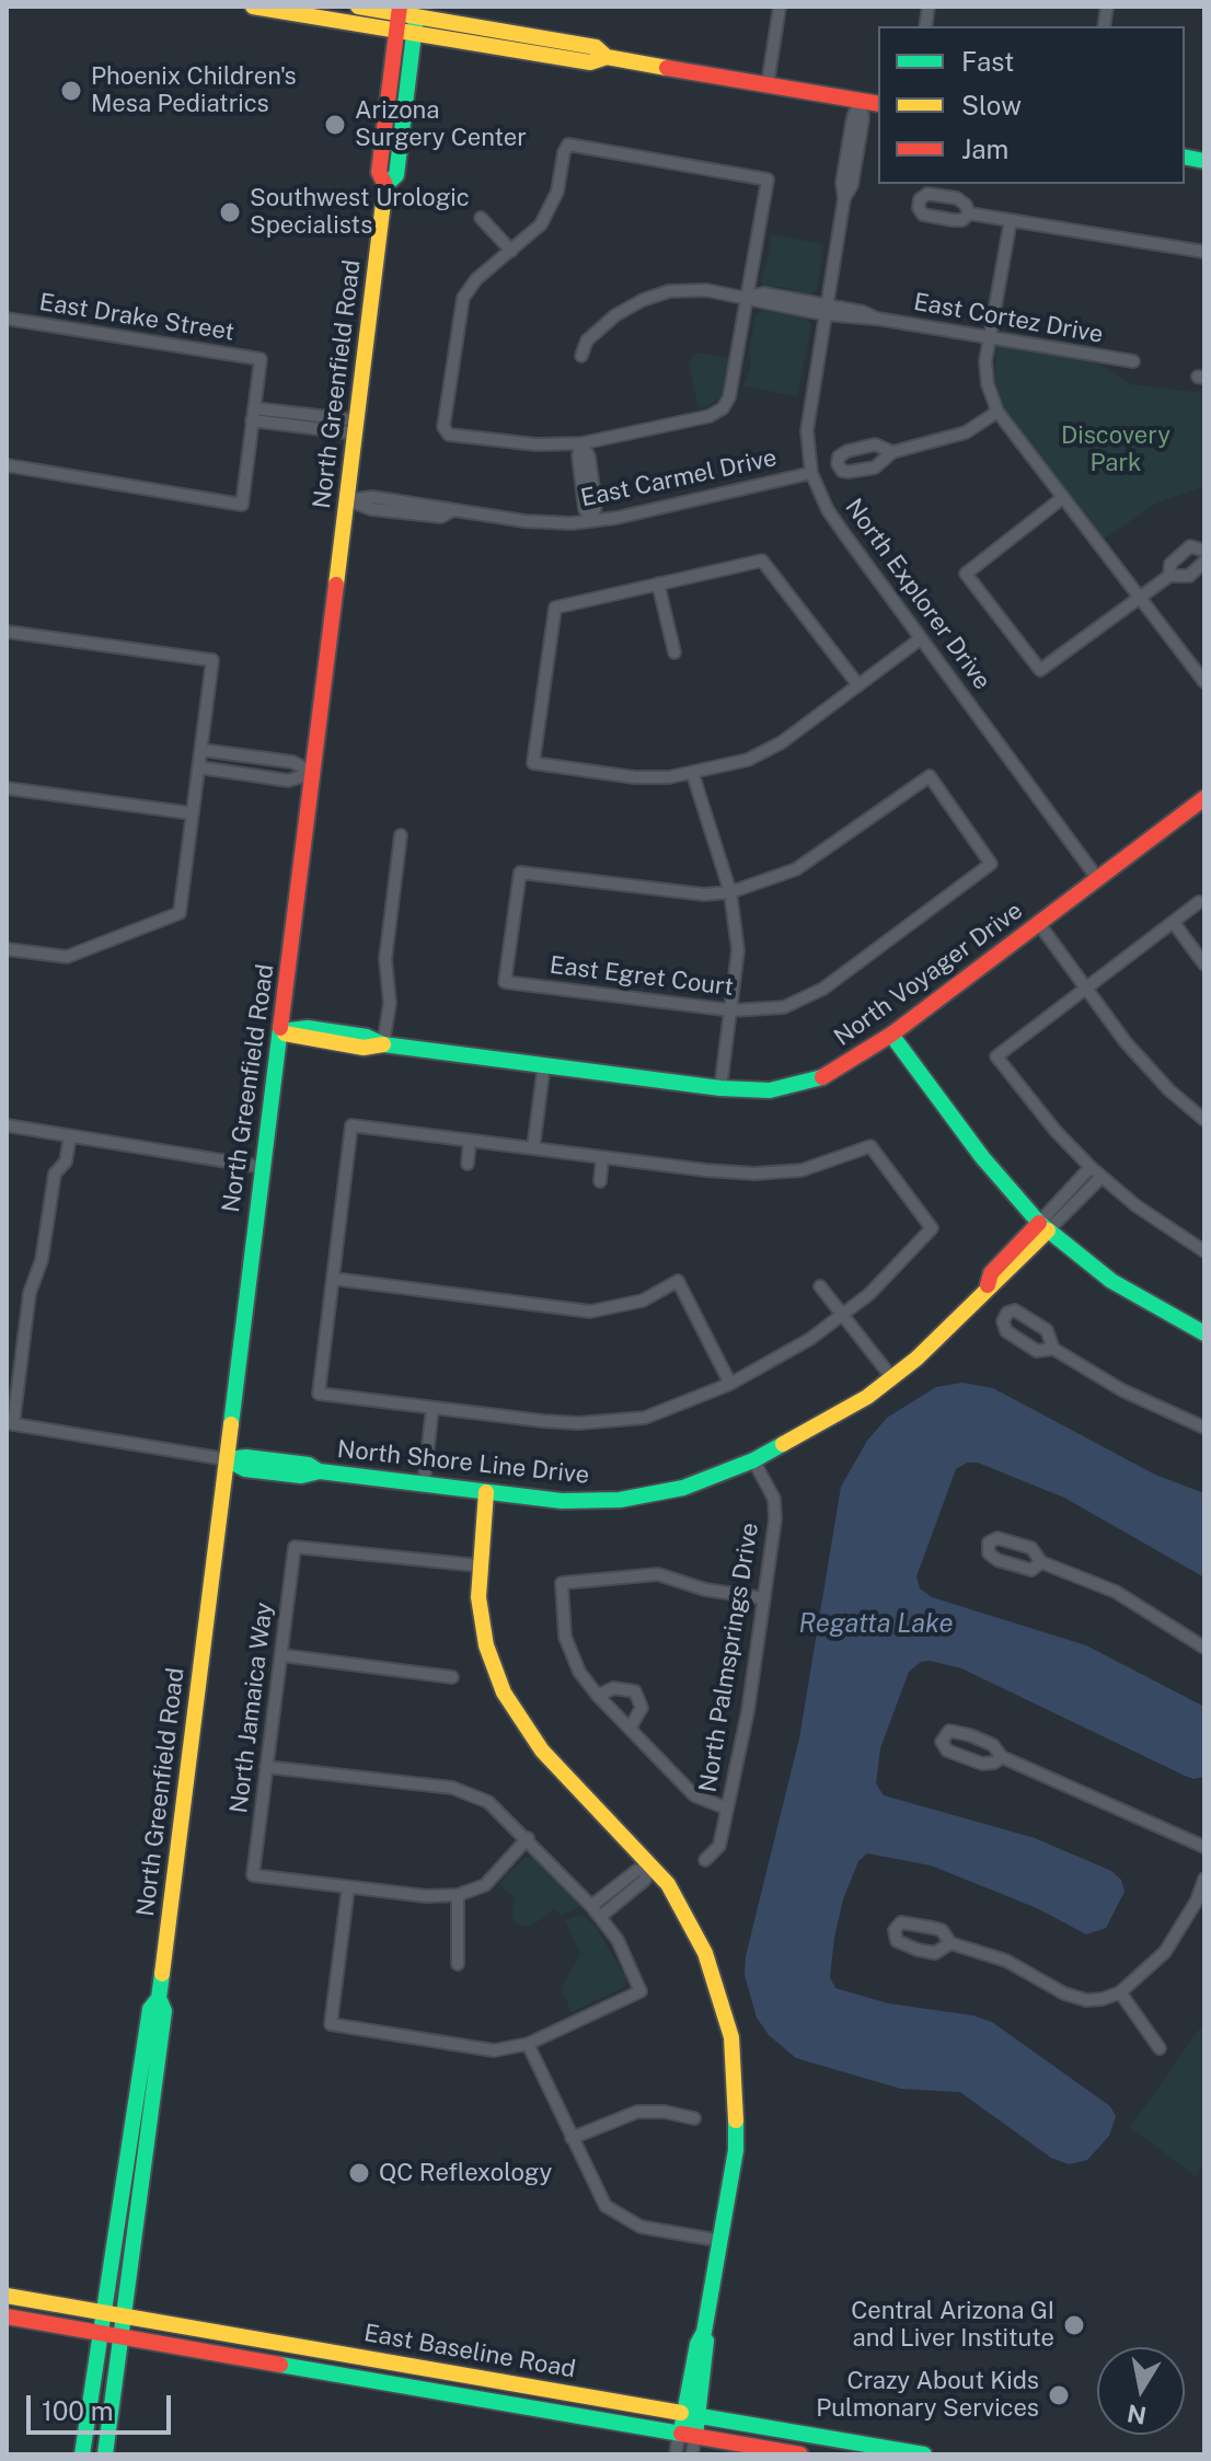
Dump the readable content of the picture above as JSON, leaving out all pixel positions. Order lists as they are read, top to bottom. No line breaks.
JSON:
{"streets":{"main road":["North Greenfield Road","North Voyager Drive","North Shore Line Drive","East Baseline Road"],"street":["East Drake Street","East Cortez Drive","East Carmel Drive","North Explorer Drive","East Egret Court","North Palmsprings Drive","North Jamaica Way"]},"crossings":[["East Cortez Drive","North Explorer Drive"],["North Greenfield Road","East Carmel Drive"],["North Greenfield Road","North Voyager Drive"],["North Greenfield Road","North Shore Line Drive"],["North Greenfield Road","East Baseline Road"],["East Carmel Drive","North Explorer Drive"],["North Explorer Drive","North Voyager Drive"],["North Shore Line Drive","North Palmsprings Drive"]],"water":["Regatta Lake"],"parks":["Discovery Park"],"places":["Phoenix Children's Mesa Pediatrics","Arizona Surgery Center","Southwest Urologic Specialists","QC Reflexology","Central Arizona GI and Liver Institute","Crazy About Kids Pulmonary Services"],"legend":["Fast","Slow","Jam"],"scale_bar":"100 m","north":"bottom"}
